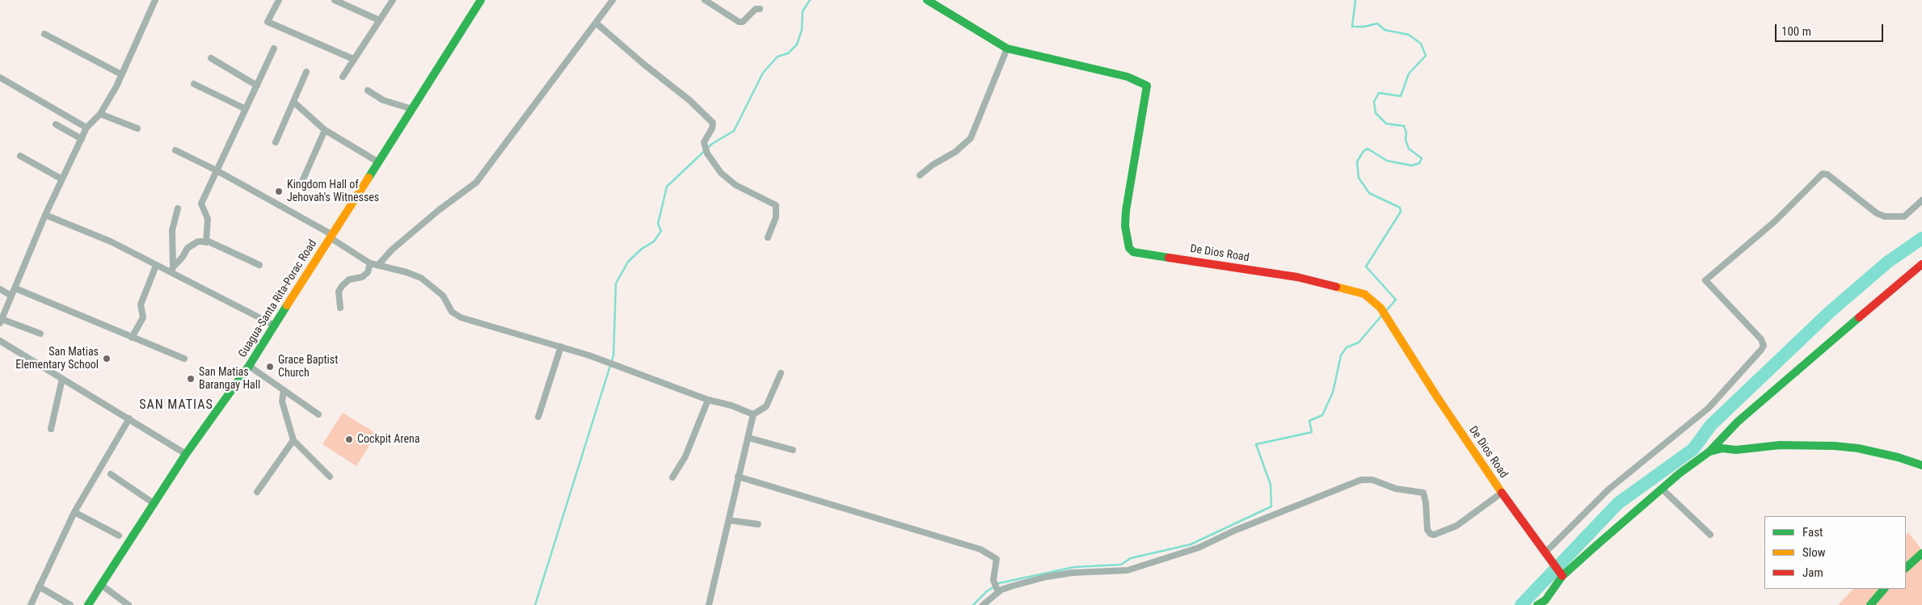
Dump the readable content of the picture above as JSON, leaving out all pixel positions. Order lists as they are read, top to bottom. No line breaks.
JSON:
{"streets":{"street":["De Dios Road","Guagua-Santa Rita-Porac Road"]},"districts":["SAN MATIAS"],"places":["Kingdom Hall of Jehovah's Witnesses","San Matias Elementary School","Grace Baptist Church","San Matias Barangay Hall","Cockpit Arena"],"legend":["Fast","Slow","Jam"],"scale_bar":"100 m"}
